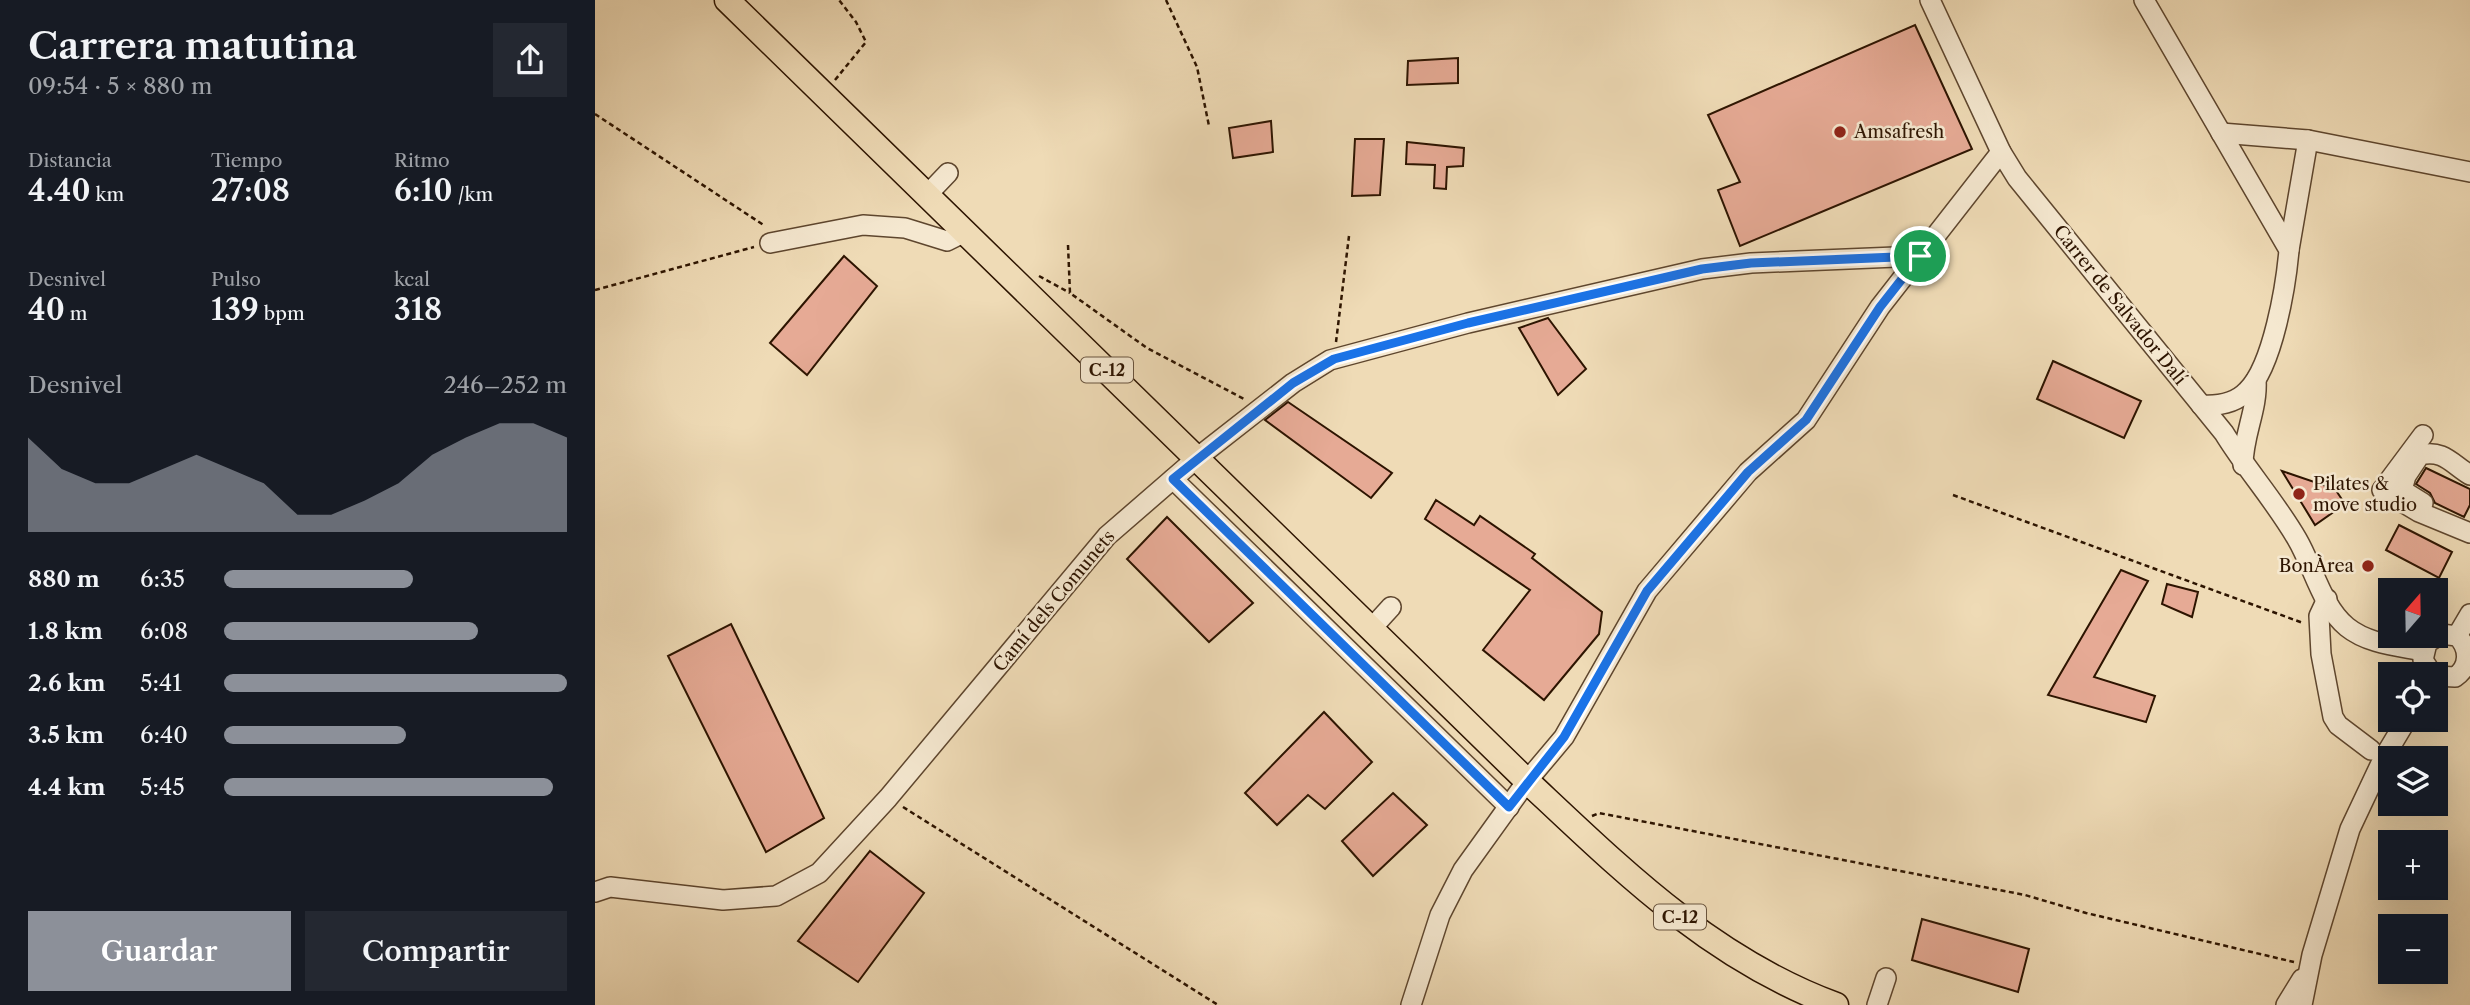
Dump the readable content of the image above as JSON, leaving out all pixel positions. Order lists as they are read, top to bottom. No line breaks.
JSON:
{"streets":{"main road":["C-12"],"street":["Carrer de Salvador Dalí","Camí dels Comunets"]},"crossings":[["C-12","Camí dels Comunets"]],"places":["Amsafresh","Pilates & move studio","BonÀrea"],"north":"top","page":{"heading":["Carrera matutina","09:54 · 5 × 880 m"],"stats":[["Distancia","4.40 km"],["Tiempo","27:08"],["Ritmo","6:10 /km"],["Desnivel","40 m"],["Pulso","139 bpm"],["kcal","318"]],"chart":["Desnivel","246–252 m"],"list":[{"name":"880 m","note":"6:35"},{"name":"1.8 km","note":"6:08"},{"name":"2.6 km","note":"5:41"},{"name":"3.5 km","note":"6:40"},{"name":"4.4 km","note":"5:45"}],"map_buttons":["+","−"],"buttons":["Guardar","Compartir"]}}
